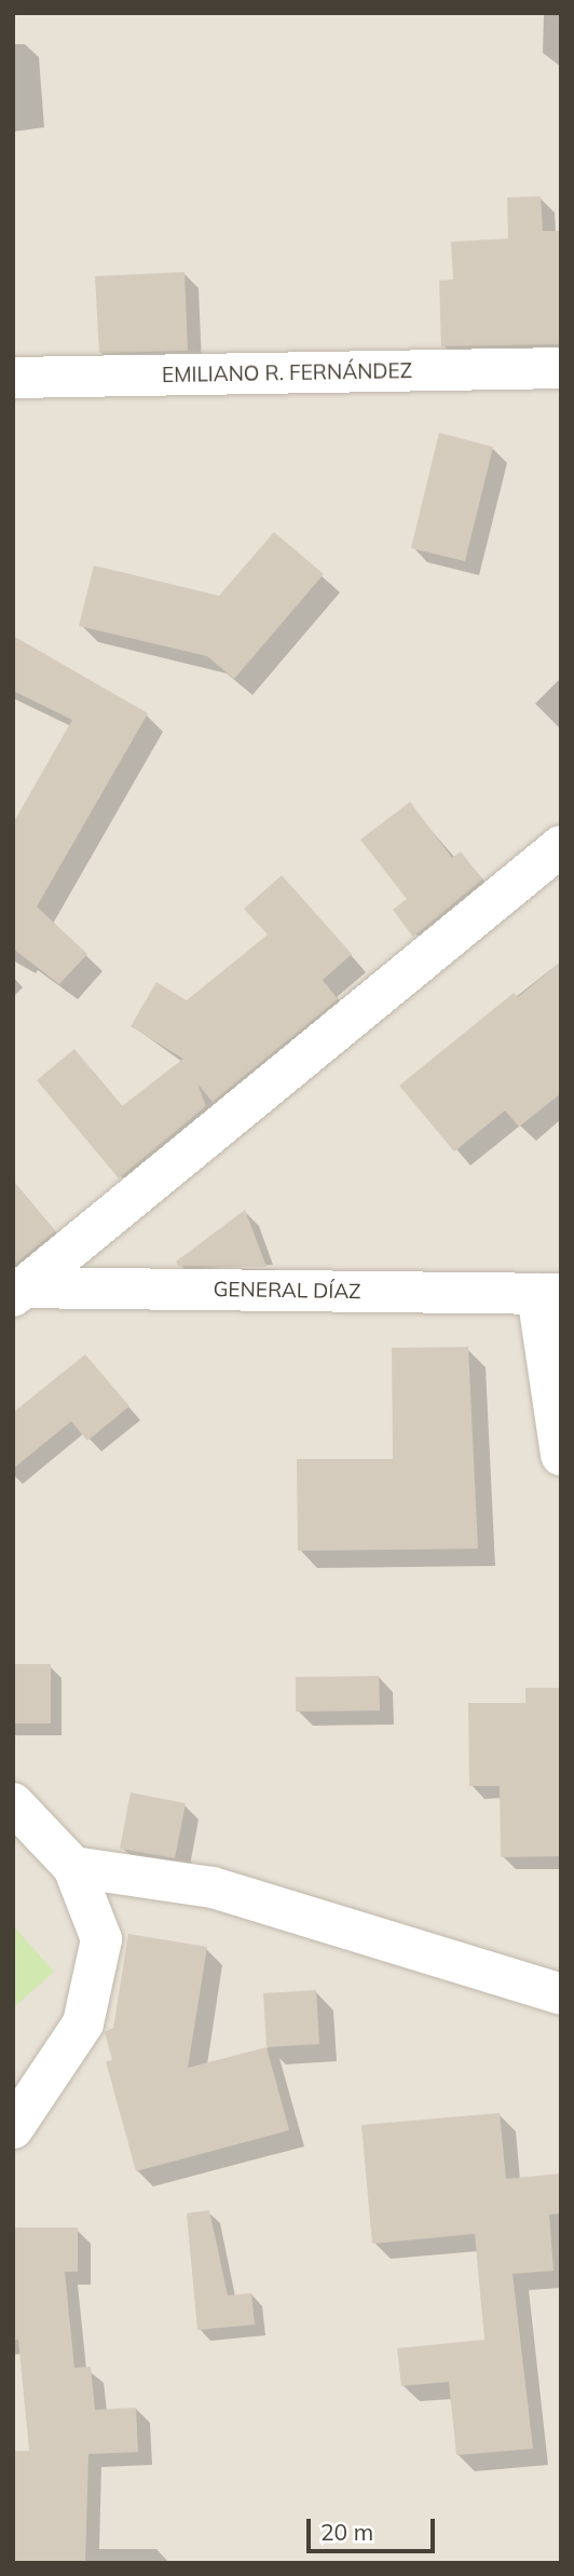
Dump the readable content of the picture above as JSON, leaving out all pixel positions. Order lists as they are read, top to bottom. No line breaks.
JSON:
{"streets":{"street":["EMILIANO R. FERNÁNDEZ","GENERAL DÍAZ"]},"scale_bar":"20 m"}
